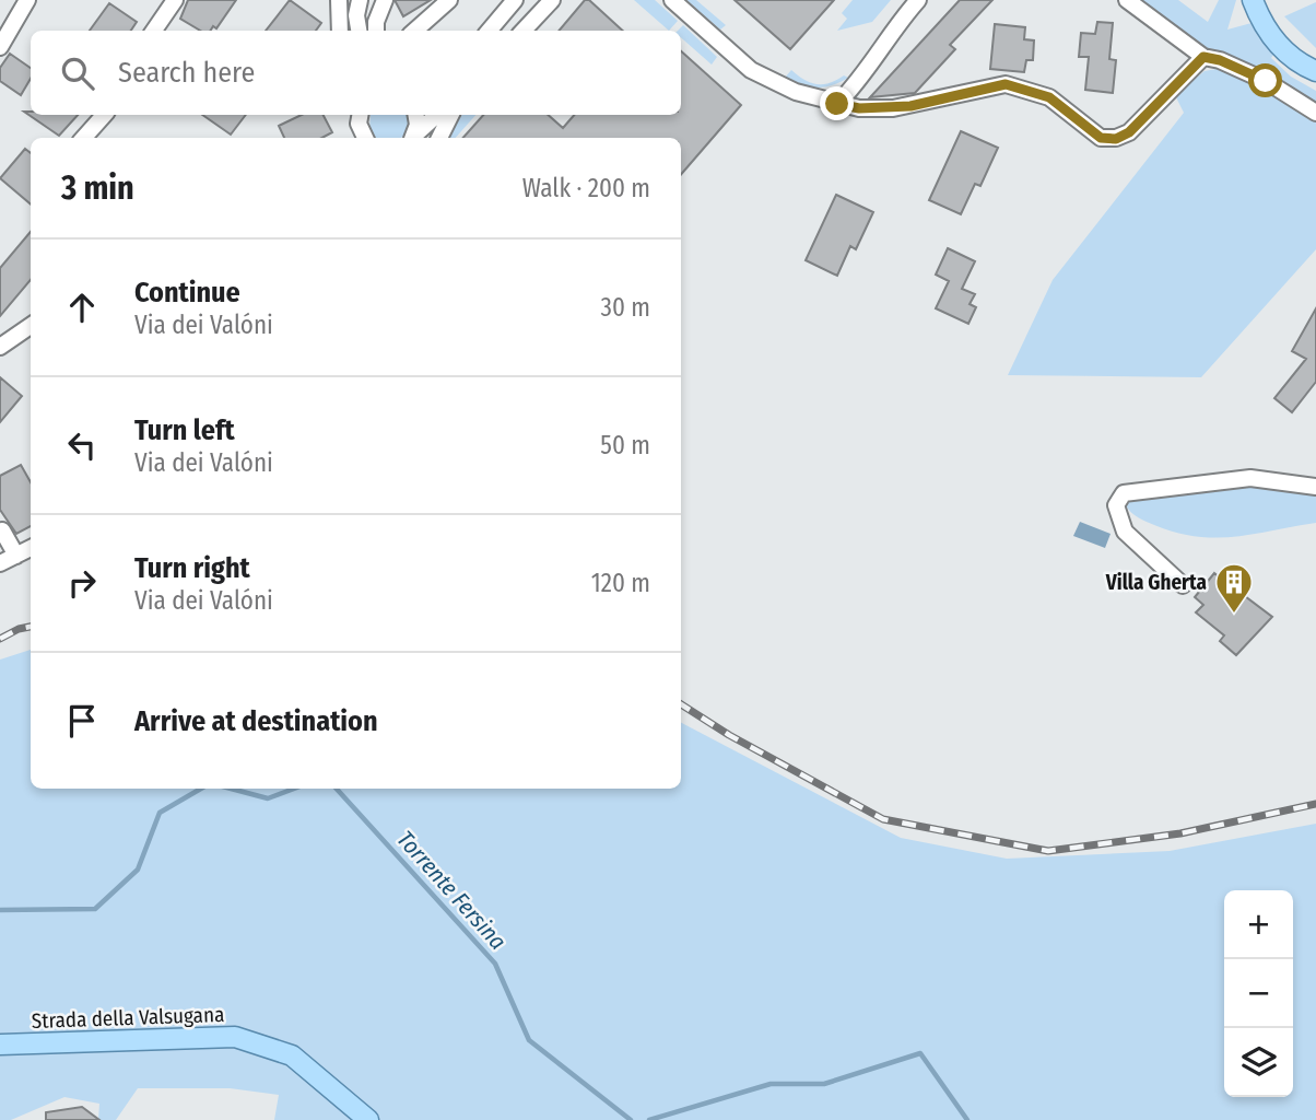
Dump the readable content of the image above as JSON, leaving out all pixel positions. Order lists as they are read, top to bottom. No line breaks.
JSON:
{"streets":{"main road":["Strada della Valsugana"]},"water":["Torrente Fersina"],"places":{"building":["Villa Gherta"]},"page":{"search":"Search here","heading":["3 min","Walk · 200 m"],"list":[["Continue","Via dei Valóni","30 m"],["Turn left","Via dei Valóni","50 m"],["Turn right","Via dei Valóni","120 m"],"Arrive at destination"],"map_buttons":["+","−"]}}
